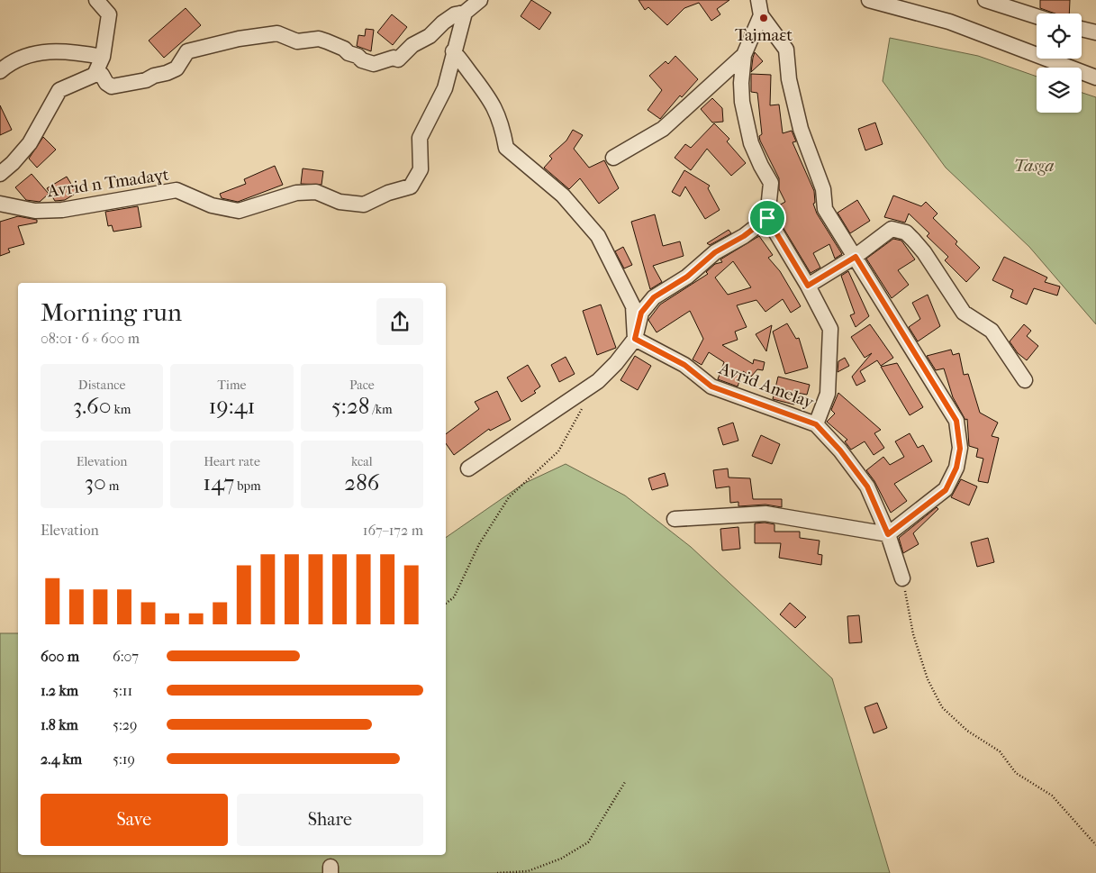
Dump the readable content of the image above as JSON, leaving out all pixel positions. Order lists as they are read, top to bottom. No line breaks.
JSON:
{"streets":{"street":["Avrid n Tmadaɣt","Avrid Amelay"]},"parks":["Tasga"],"places":["Tajmaɛt"],"page":{"heading":["Morning run","08:01 · 6 × 600 m"],"stats":[["Distance","3.60 km"],["Time","19:41"],["Pace","5:28 /km"],["Elevation","30 m"],["Heart rate","147 bpm"],["kcal","286"]],"chart":["Elevation","167–172 m"],"list":[{"name":"600 m","note":"6:07"},{"name":"1.2 km","note":"5:11"},{"name":"1.8 km","note":"5:29"},{"name":"2.4 km","note":"5:19"}],"buttons":["Save","Share"]}}
